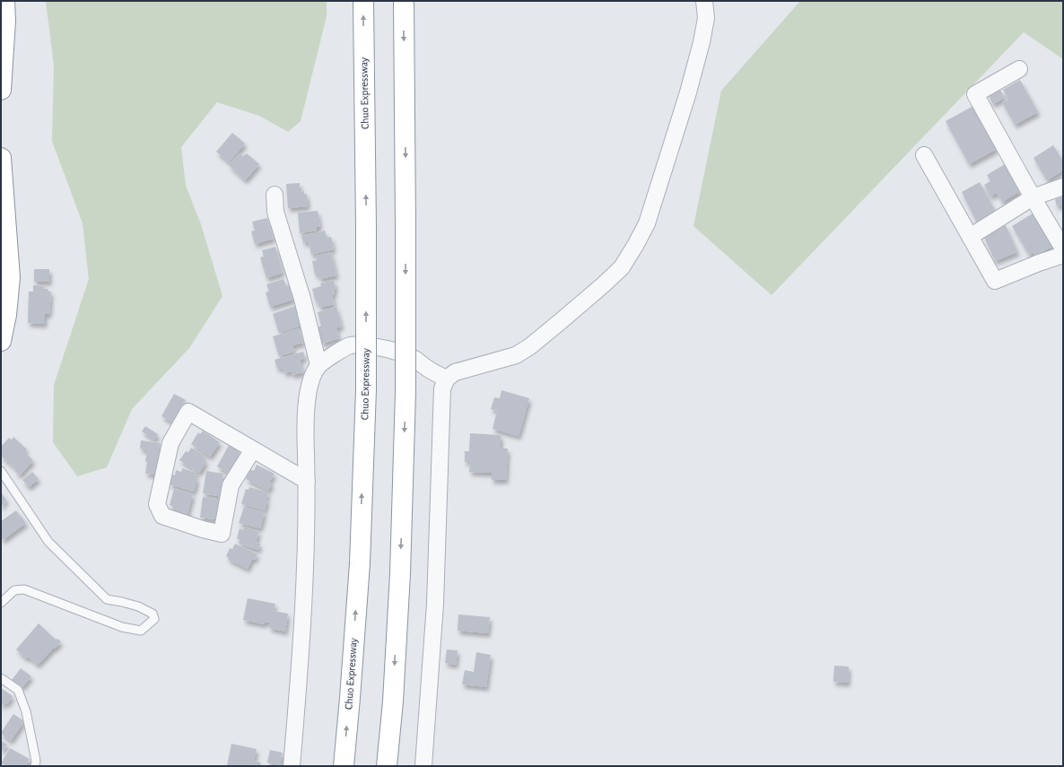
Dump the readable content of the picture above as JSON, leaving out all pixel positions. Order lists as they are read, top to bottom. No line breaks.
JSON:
{"streets":{"highway":["Chuo Expressway"]}}
